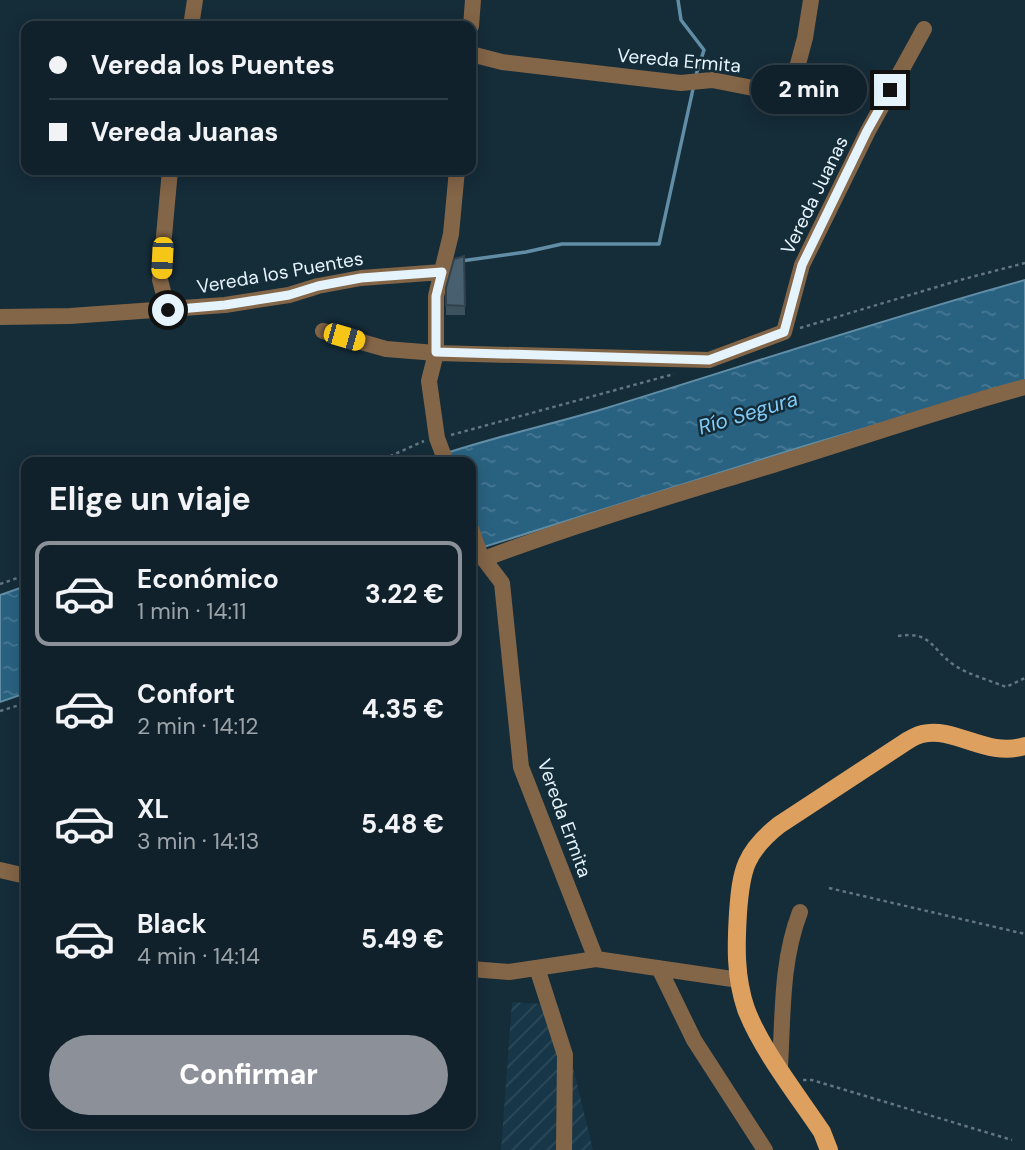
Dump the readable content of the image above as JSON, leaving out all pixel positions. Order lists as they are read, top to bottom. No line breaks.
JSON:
{"streets":{"street":["Vereda Ermita","Vereda Juanas","Vereda los Puentes"]},"water":["Río Segura"],"page":{"banner":["Vereda los Puentes","Vereda Juanas"],"bubble":"2 min","heading":"Elige un viaje","list":[{"name":"Económico","note":"1 min · 14:11","value":"3.22 €"},{"name":"Confort","note":"2 min · 14:12","value":"4.35 €"},{"name":"XL","note":"3 min · 14:13","value":"5.48 €"},{"name":"Black","note":"4 min · 14:14","value":"5.49 €"}],"buttons":"Confirmar"}}
